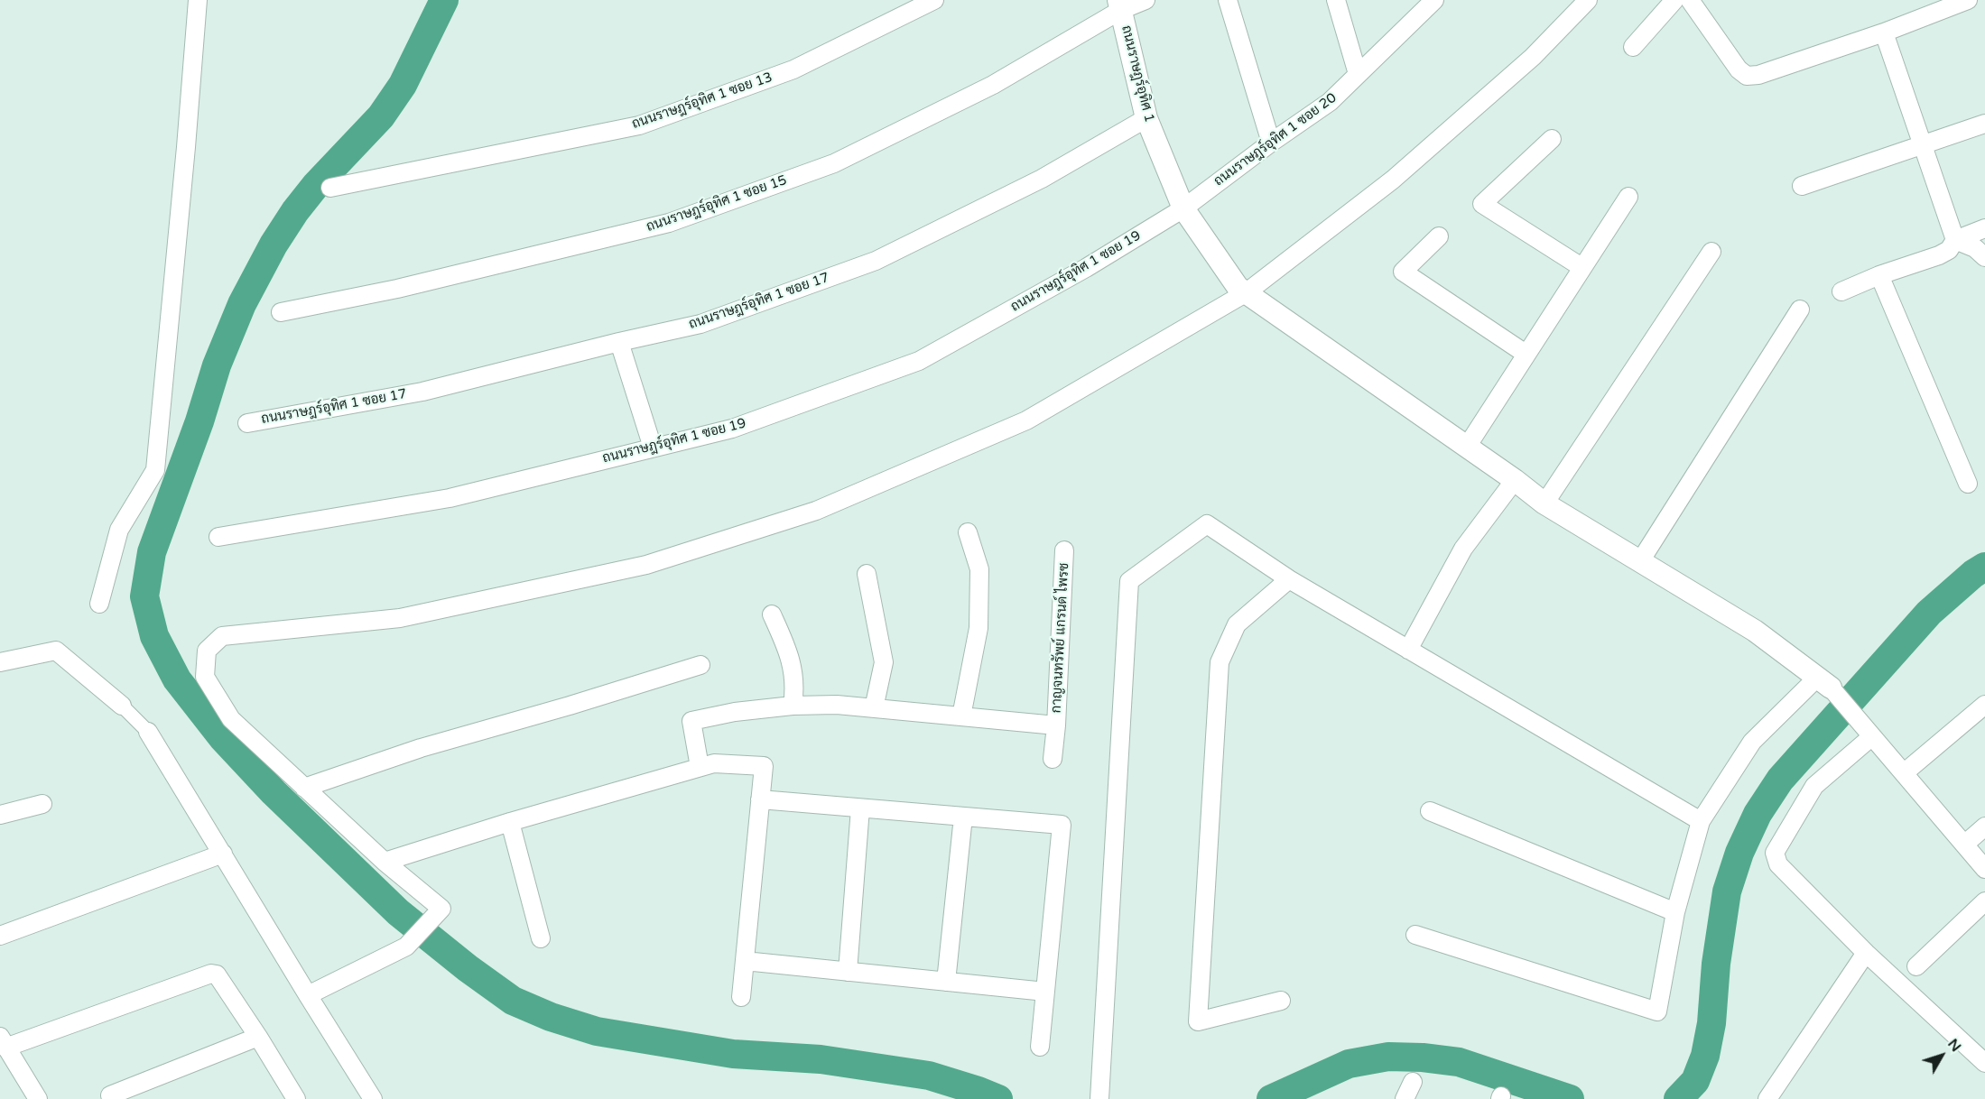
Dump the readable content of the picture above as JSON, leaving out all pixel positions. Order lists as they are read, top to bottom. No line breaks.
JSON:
{"streets":{"street":["ถนนราษฎร์อุทิศ 1","ถนนราษฎร์อุทิศ 1 ซอย 13","ถนนราษฎร์อุทิศ 1 ซอย 20","ถนนราษฎร์อุทิศ 1 ซอย 15","ถนนราษฎร์อุทิศ 1 ซอย 19","ถนนราษฎร์อุทิศ 1 ซอย 17","กาญจนทรัพย์ แกรนด์ ไพรซ"]},"crossings":[["ถนนราษฎร์อุทิศ 1","ถนนราษฎร์อุทิศ 1 ซอย 20"],["ถนนราษฎร์อุทิศ 1","ถนนราษฎร์อุทิศ 1 ซอย 15"],["ถนนราษฎร์อุทิศ 1","ถนนราษฎร์อุทิศ 1 ซอย 19"],["ถนนราษฎร์อุทิศ 1","ถนนราษฎร์อุทิศ 1 ซอย 17"],["ถนนราษฎร์อุทิศ 1 ซอย 20","ถนนราษฎร์อุทิศ 1 ซอย 19"]],"north":"top right"}
